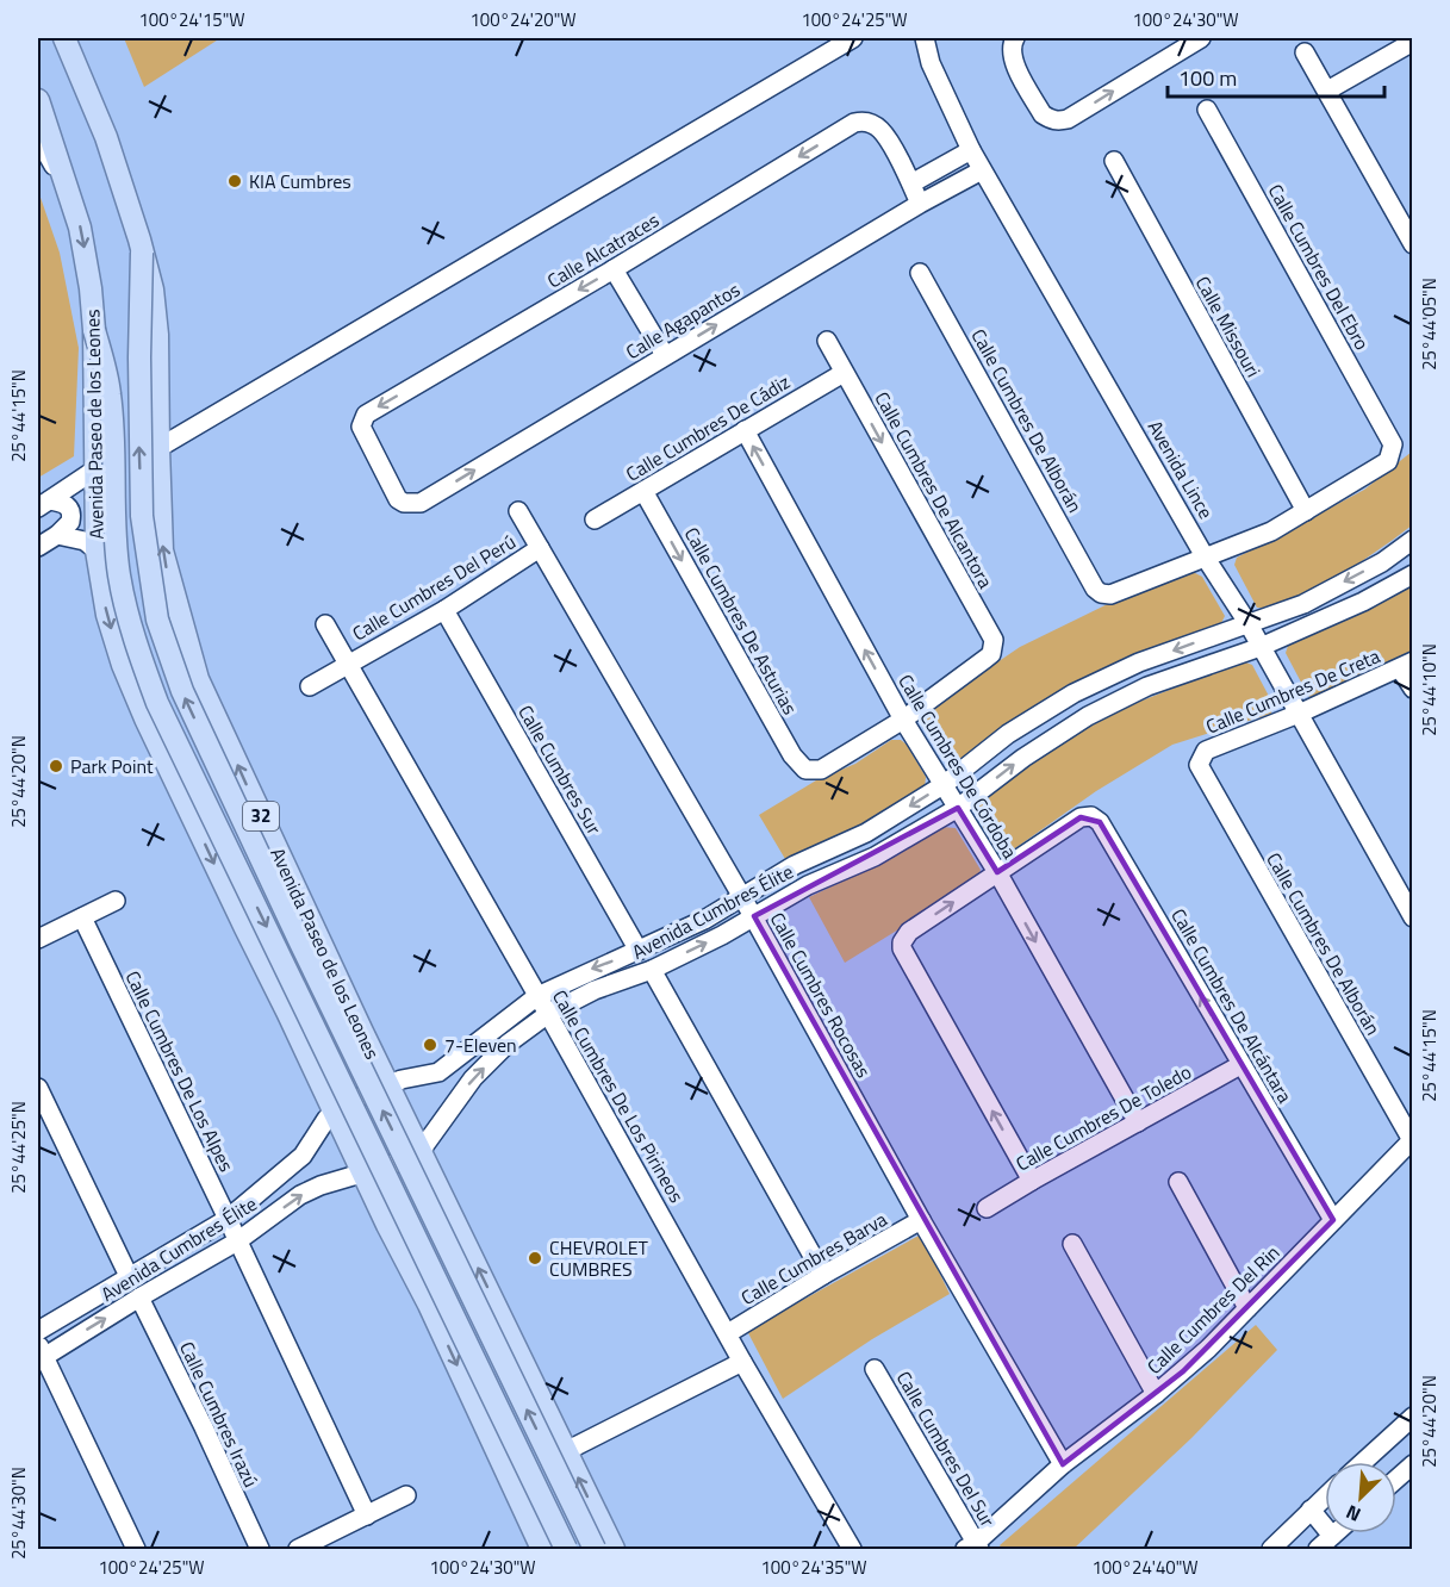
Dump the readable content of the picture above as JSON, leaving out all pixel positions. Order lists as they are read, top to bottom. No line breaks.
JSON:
{"streets":{"main road":["Avenida Paseo de los Leones","32"],"street":["Calle Alcatraces","Calle Cumbres Del Ebro","Calle Agapantos","Calle Missouri","Calle Cumbres De Alborán","Calle Cumbres De Cádiz","Avenida Lince","Calle Cumbres De Alcantora","Calle Cumbres Del Perú","Calle Cumbres De Asturias","Calle Cumbres De Creta","Calle Cumbres De Córdoba","Calle Cumbres Sur","Avenida Cumbres Élite","Calle Cumbres Rocosas","Calle Cumbres De Alcántara","Calle Cumbres De Los Alpes","Calle Cumbres De Los Pirineos","Calle Cumbres De Toledo","Calle Cumbres Barva","Calle Cumbres Del Rin","Calle Cumbres Irazú","Calle Cumbres Del Sur"]},"crossings":[["Calle Alcatraces","Calle Agapantos"],["Calle Cumbres Del Ebro","Calle Missouri"],["Calle Agapantos","Avenida Lince"],["Calle Cumbres De Alborán","Avenida Lince"],["Calle Cumbres De Alborán","Calle Cumbres De Creta"],["Calle Cumbres De Alborán","Calle Cumbres Del Rin"],["Avenida Paseo de los Leones","Avenida Cumbres Élite"],["Calle Cumbres De Cádiz","Calle Cumbres De Alcantora"],["Calle Cumbres De Cádiz","Calle Cumbres De Asturias"],["Calle Cumbres De Cádiz","Calle Cumbres De Córdoba"],["Avenida Lince","Calle Cumbres De Creta"],["Avenida Lince","Avenida Cumbres Élite"],["Calle Cumbres De Alcantora","Calle Cumbres De Asturias"],["Calle Cumbres De Alcantora","Calle Cumbres De Córdoba"],["Calle Cumbres Del Perú","Calle Cumbres Sur"],["Calle Cumbres Del Perú","Calle Cumbres Rocosas"],["Calle Cumbres Del Perú","Calle Cumbres De Los Pirineos"],["Calle Cumbres De Asturias","Calle Cumbres De Córdoba"],["Calle Cumbres De Córdoba","Avenida Cumbres Élite"],["Calle Cumbres De Córdoba","Calle Cumbres De Alcántara"],["Calle Cumbres De Córdoba","Calle Cumbres De Toledo"],["Calle Cumbres Sur","Avenida Cumbres Élite"],["Avenida Cumbres Élite","Calle Cumbres Rocosas"],["Avenida Cumbres Élite","Calle Cumbres De Los Alpes"],["Avenida Cumbres Élite","Calle Cumbres De Los Pirineos"],["Avenida Cumbres Élite","Calle Cumbres Irazú"],["Calle Cumbres Rocosas","Calle Cumbres Barva"],["Calle Cumbres Rocosas","Calle Cumbres Del Rin"],["Calle Cumbres De Alcántara","Calle Cumbres De Toledo"],["Calle Cumbres De Alcántara","Calle Cumbres Del Rin"],["Calle Cumbres De Los Pirineos","Calle Cumbres Barva"],["Calle Cumbres Del Rin","Calle Cumbres Del Sur"]],"one_way":["Calle Agapantos","Calle Cumbres De Alcantora"],"places":["KIA Cumbres","Park Point","7-Eleven","CHEVROLET CUMBRES"],"scale_bar":"100 m","north":"bottom left","coordinates":["100°24'15\"W","100°24'20\"W","100°24'25\"W","100°24'30\"W","25°44'05\"N","25°44'15\"N","25°44'10\"N","25°44'20\"N","25°44'25\"N","25°44'30\"N","100°24'35\"W","100°24'40\"W"]}
